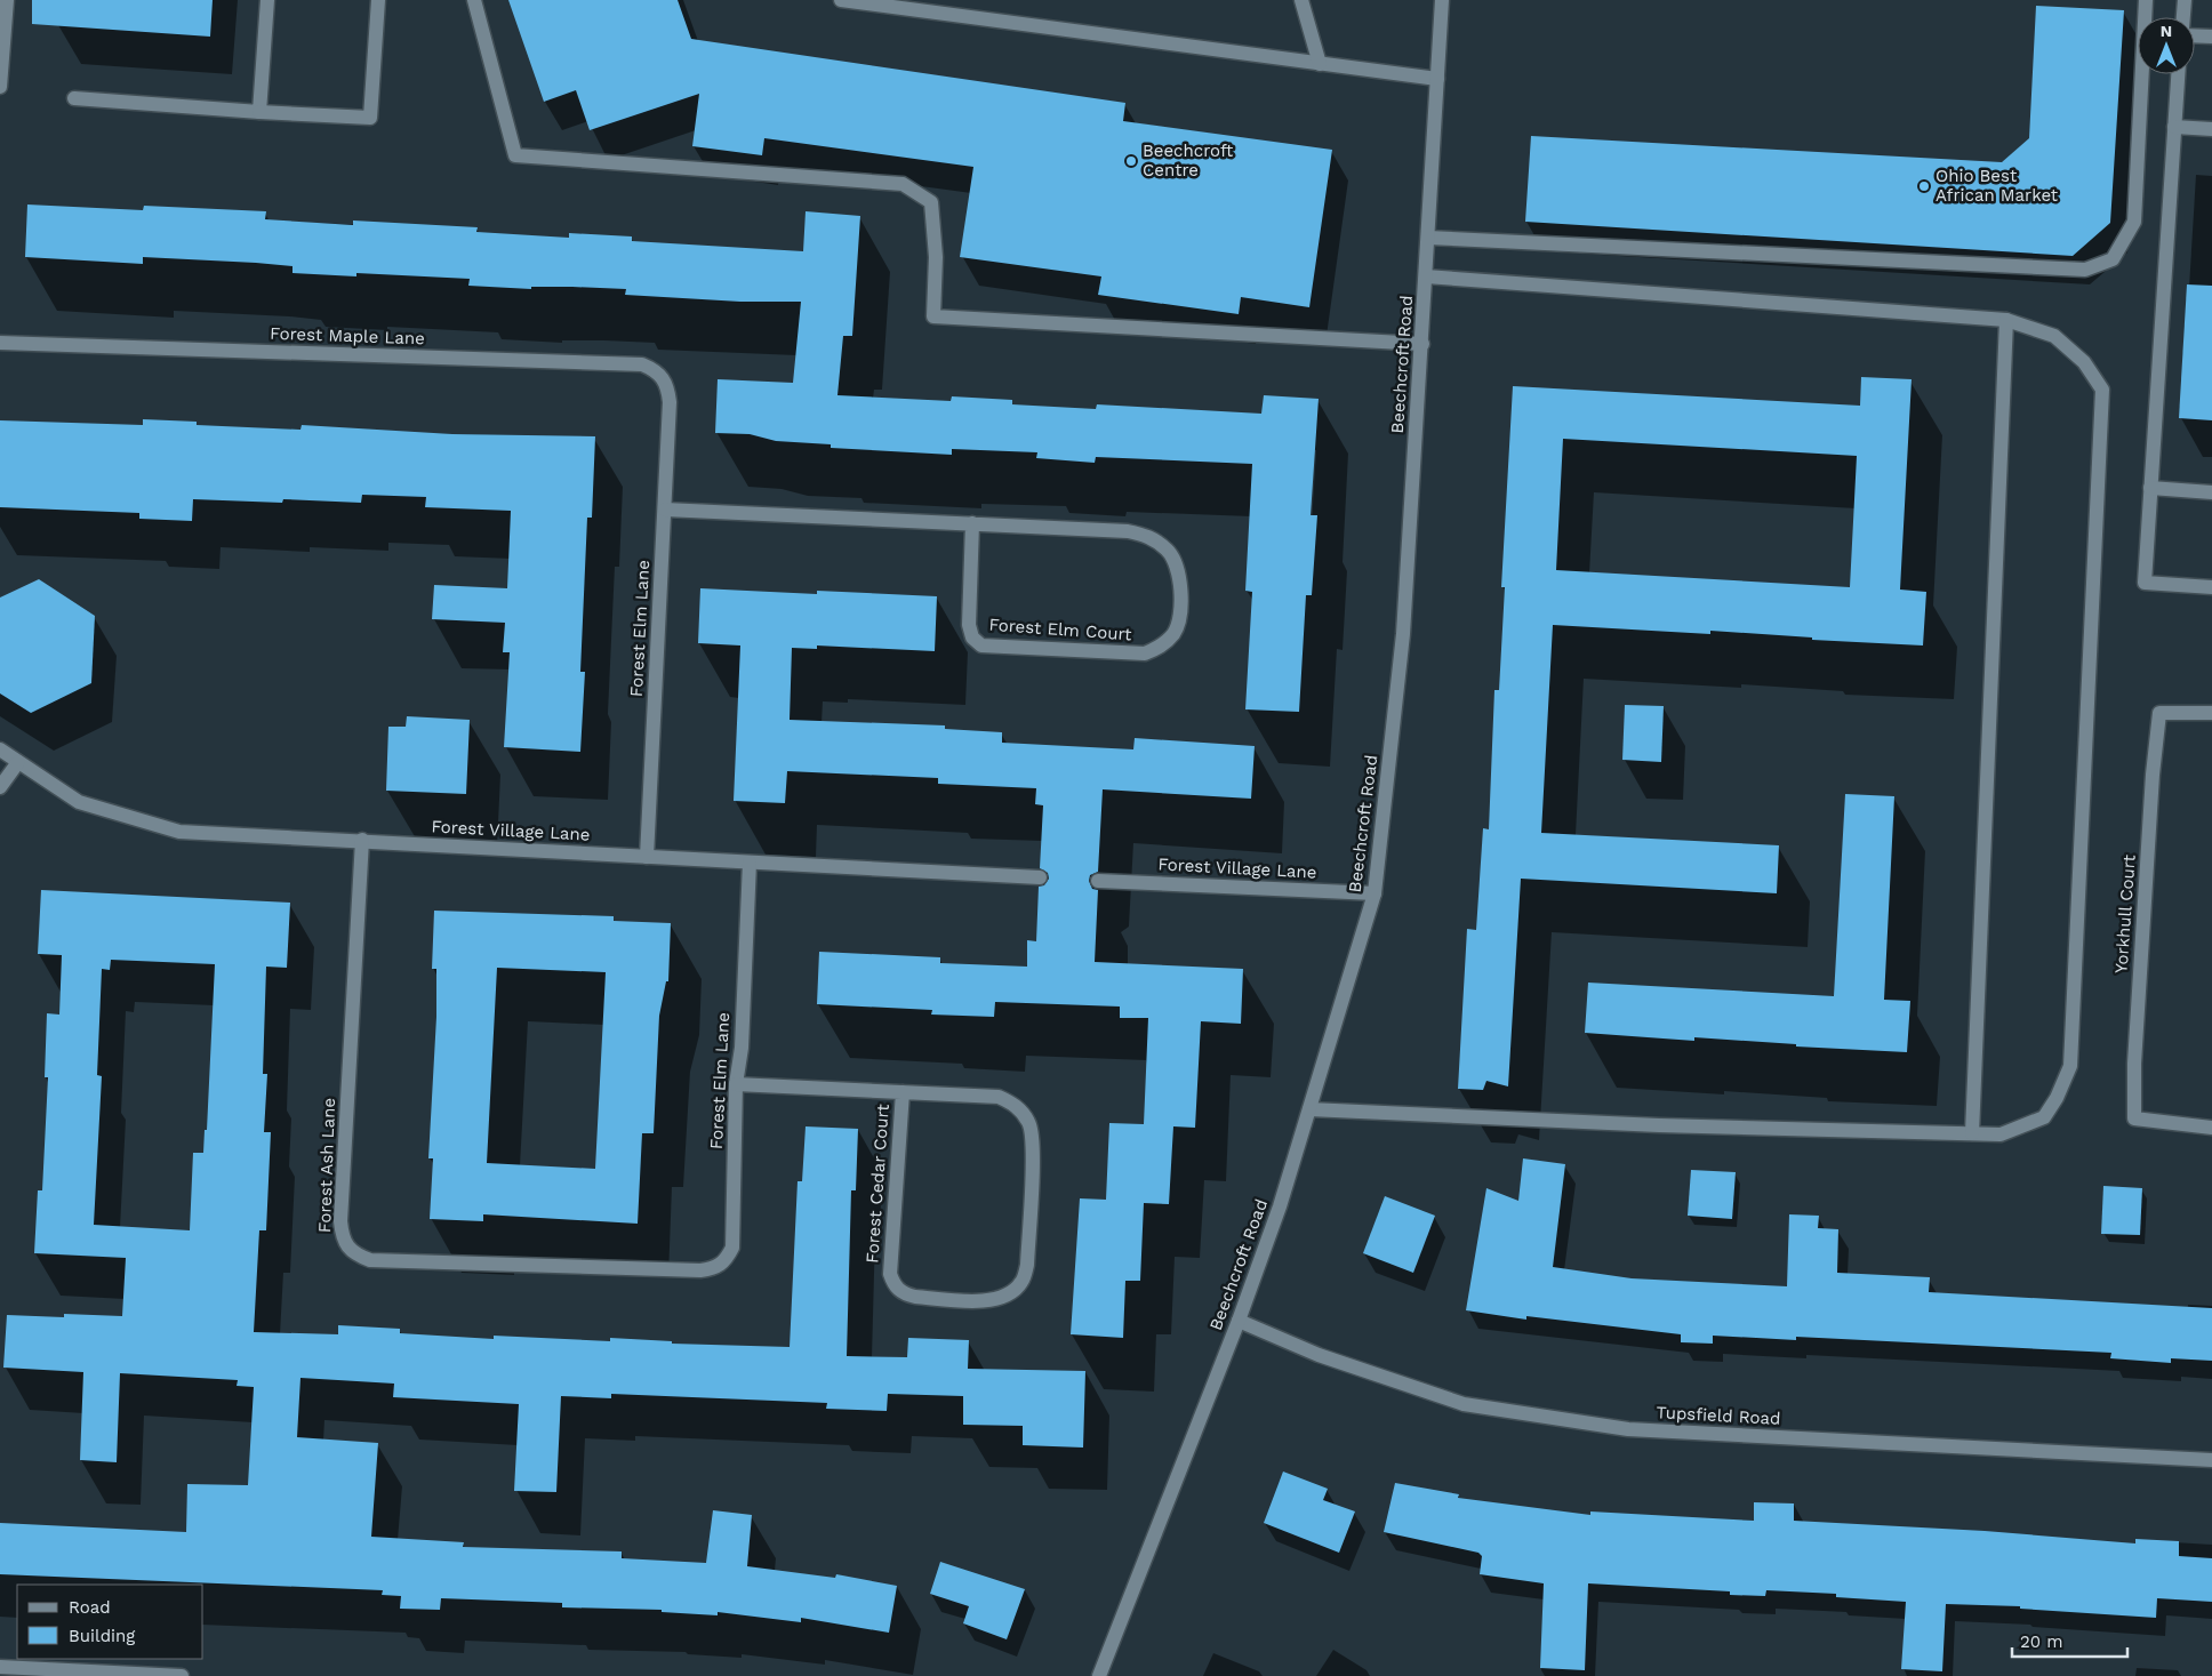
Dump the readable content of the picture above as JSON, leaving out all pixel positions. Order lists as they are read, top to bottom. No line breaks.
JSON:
{"streets":{"street":["Forest Maple Lane","Beechcroft Road","Forest Elm Lane","Forest Elm Court","Forest Village Lane","Yorkhull Court","Forest Ash Lane","Forest Cedar Court","Tupsfield Road"]},"crossings":[["Forest Maple Lane","Forest Elm Lane"],["Beechcroft Road","Forest Village Lane"],["Beechcroft Road","Tupsfield Road"],["Forest Elm Lane","Forest Elm Court"],["Forest Elm Lane","Forest Village Lane"],["Forest Elm Lane","Forest Ash Lane"],["Forest Elm Lane","Forest Cedar Court"],["Forest Village Lane","Forest Ash Lane"]],"places":["Beechcroft Centre","Ohio Best African Market"],"legend":["Road","Building"],"scale_bar":"20 m","north":"top"}
